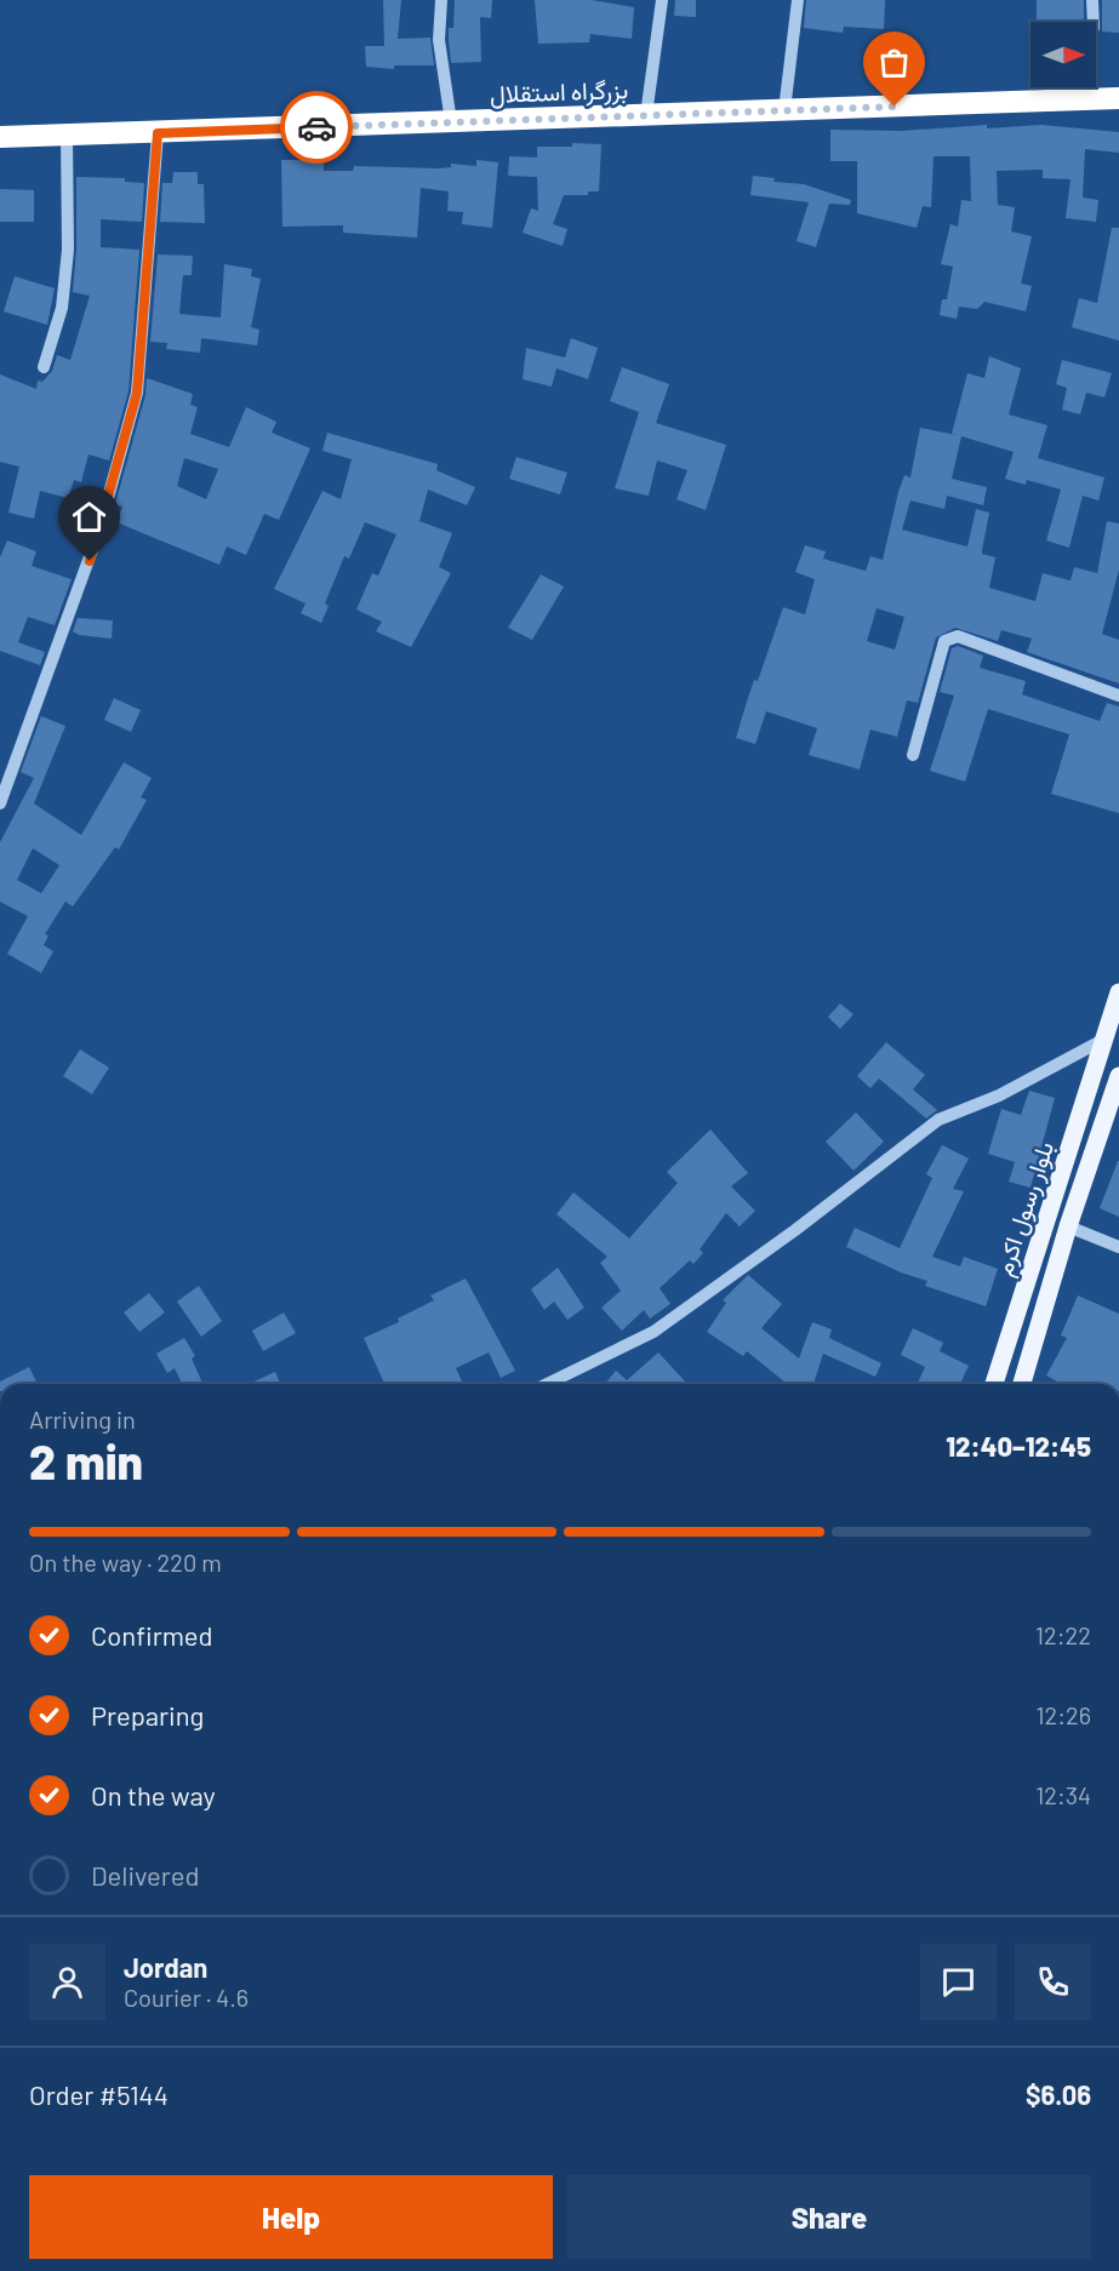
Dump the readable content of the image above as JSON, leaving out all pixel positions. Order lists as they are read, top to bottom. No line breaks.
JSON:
{"streets":{"highway":["بزرگراه استقلال"],"main road":["بلوار رسول اکرم"]},"north":"right","page":{"heading":["2 min","Arriving in","12:40–12:45"],"panel":["Jordan","Courier · 4.6","Order #5144","$6.06"],"bar":"On the way · 220 m","list":[["Confirmed","12:22"],["Preparing","12:26"],["On the way","12:34"],"Delivered"],"buttons":["Help","Share"]}}
